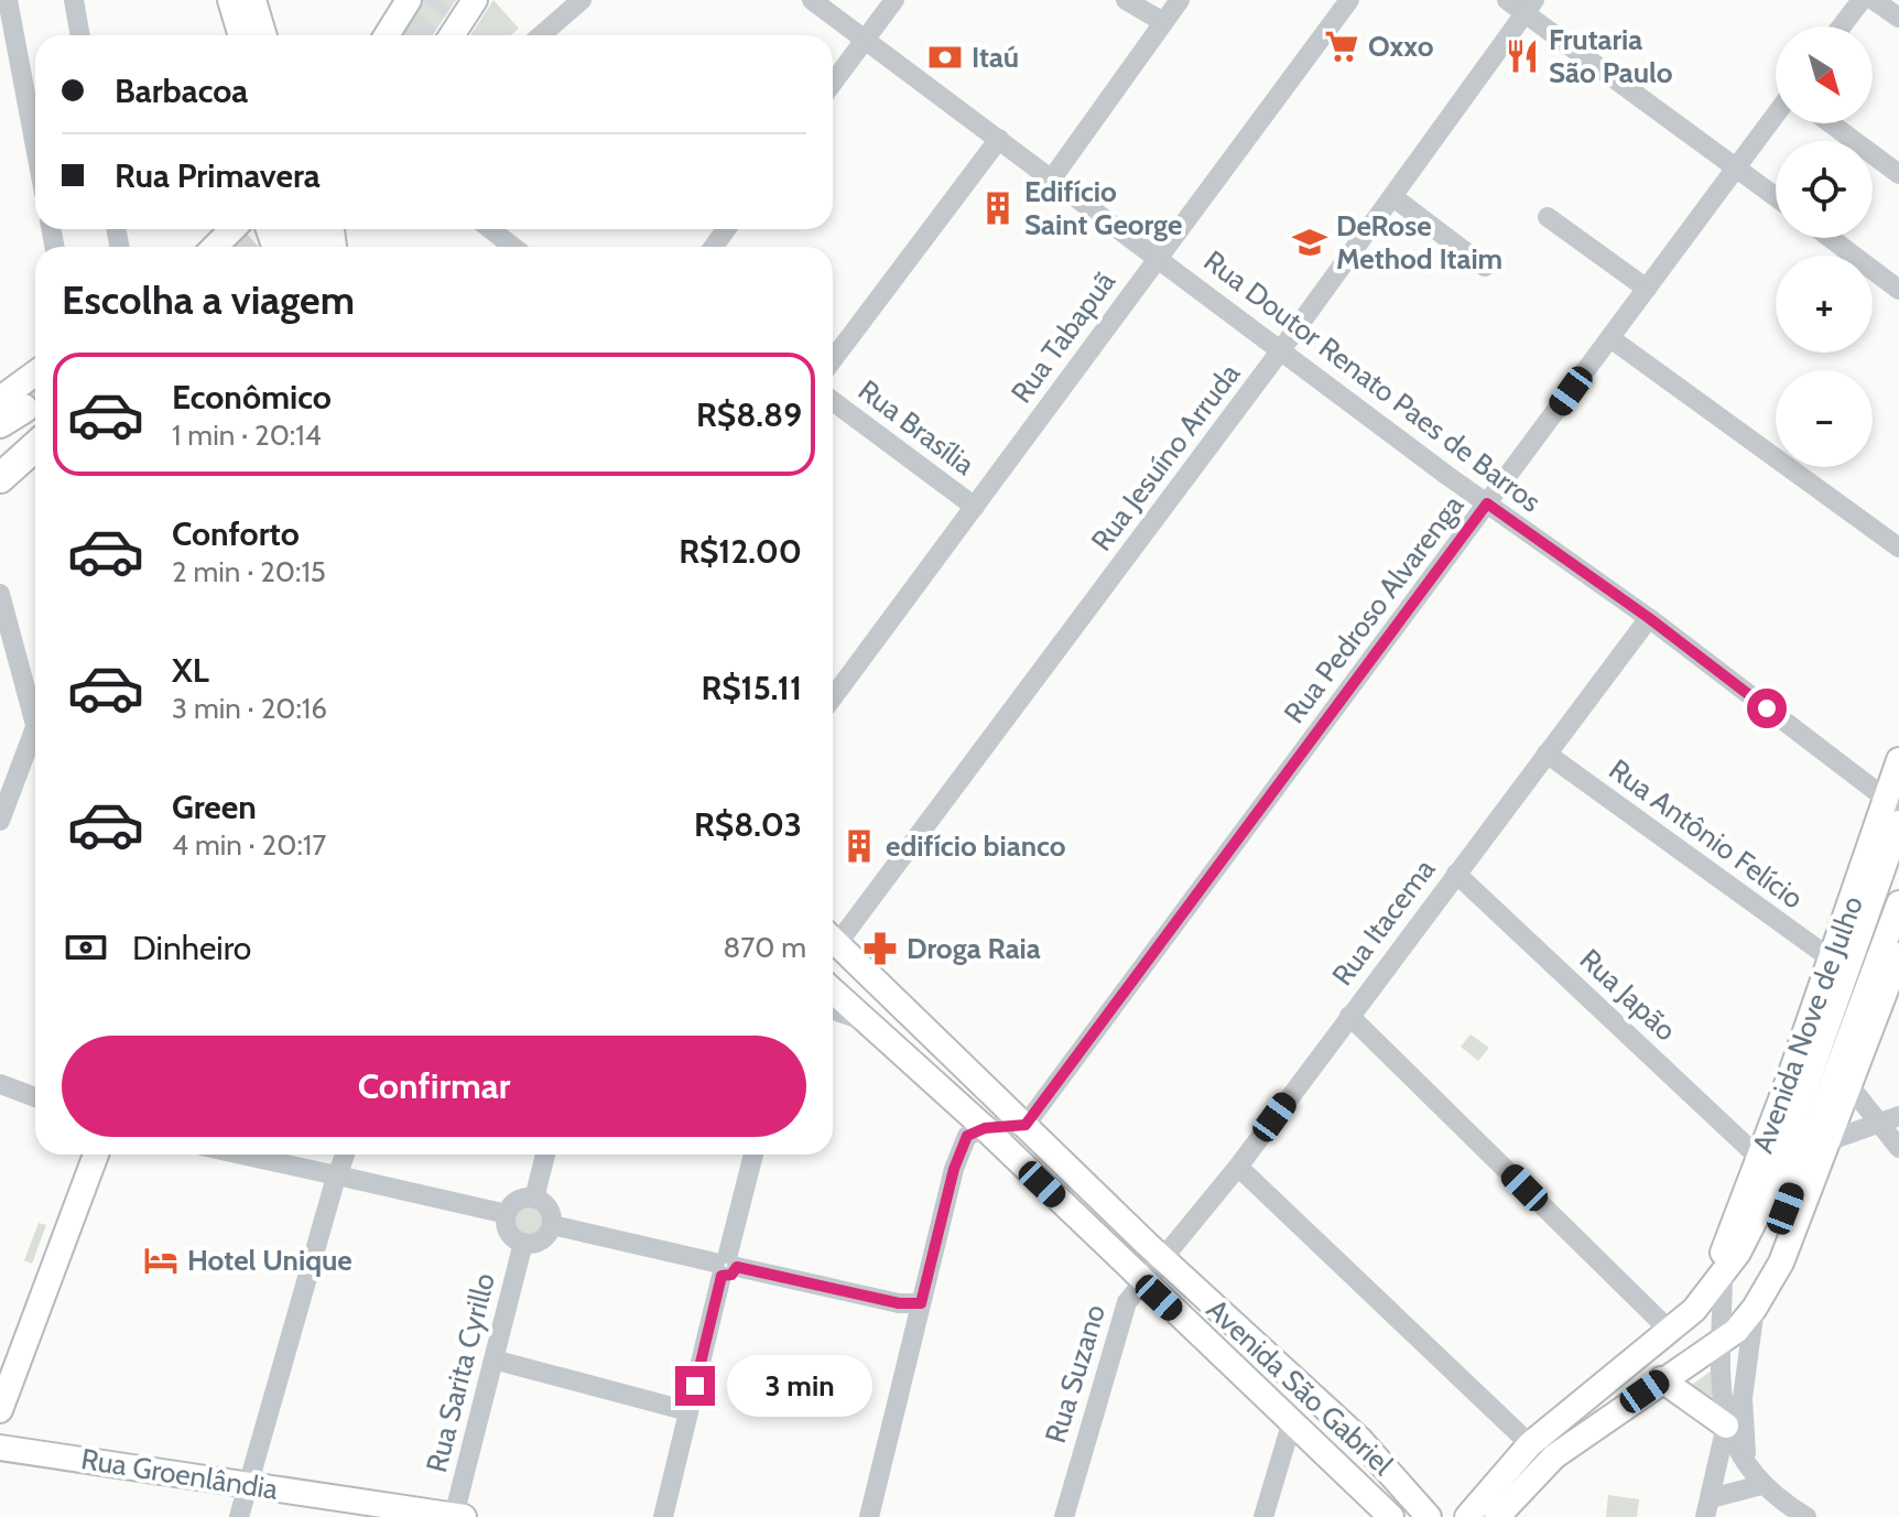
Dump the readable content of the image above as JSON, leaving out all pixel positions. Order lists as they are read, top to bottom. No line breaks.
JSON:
{"streets":{"main road":["Avenida Nove de Julho","Avenida São Gabriel","Rua Groenlândia"],"street":["Rua Tabapuã","Rua Doutor Renato Paes de Barros","Rua Brasília","Rua Jesuíno Arruda","Rua Pedroso Alvarenga","Rua Antônio Felício","Rua Itacema","Rua Japão","Rua Sarita Cyrillo","Rua Suzano"]},"crossings":[["Rua Tabapuã","Rua Doutor Renato Paes de Barros"],["Rua Tabapuã","Rua Brasília"],["Rua Doutor Renato Paes de Barros","Rua Jesuíno Arruda"],["Rua Doutor Renato Paes de Barros","Rua Pedroso Alvarenga"],["Rua Doutor Renato Paes de Barros","Rua Itacema"],["Rua Doutor Renato Paes de Barros","Avenida Nove de Julho"],["Rua Pedroso Alvarenga","Avenida São Gabriel"],["Rua Antônio Felício","Rua Itacema"],["Rua Antônio Felício","Avenida Nove de Julho"],["Rua Itacema","Rua Japão"],["Rua Itacema","Rua Suzano"],["Rua Itacema","Avenida São Gabriel"],["Rua Japão","Avenida Nove de Julho"],["Rua Sarita Cyrillo","Rua Groenlândia"],["Rua Suzano","Avenida São Gabriel"]],"places":{"supermarket":["Oxxo"],"restaurant":["Frutaria São Paulo"],"bank":["Itaú"],"building":["Edifício Saint George","edifício bianco"],"school or university":["DeRose Method Itaim"],"pharmacy":["Droga Raia"],"hotel":["Hotel Unique"]},"north":"bottom right","page":{"map_buttons":["+","−"],"banner":["Barbacoa","Rua Primavera"],"heading":"Escolha a viagem","list":[{"name":"Econômico","note":"1 min · 20:14","value":"R$8.89"},{"name":"Conforto","note":"2 min · 20:15","value":"R$12.00"},{"name":"XL","note":"3 min · 20:16","value":"R$15.11"},{"name":"Green","note":"4 min · 20:17","value":"R$8.03"}],"pay":["Dinheiro","870 m"],"buttons":"Confirmar","bubble":"3 min"}}
